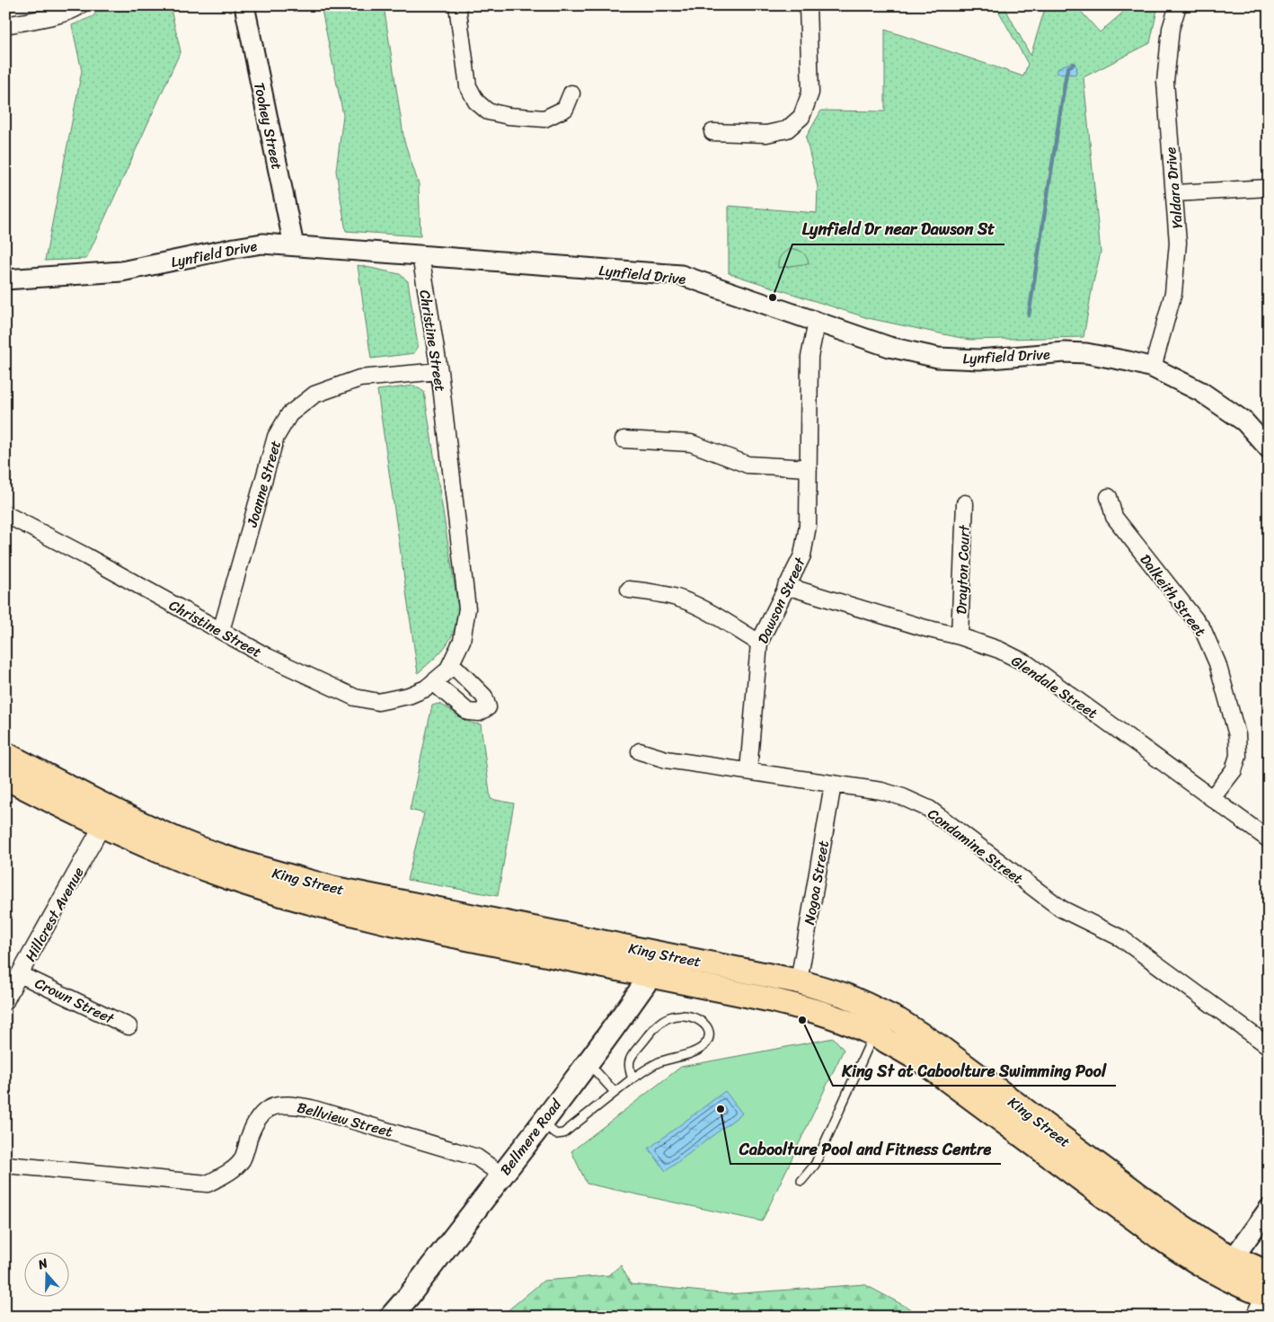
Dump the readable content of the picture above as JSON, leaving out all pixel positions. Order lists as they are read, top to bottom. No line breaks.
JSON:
{"streets":{"main road":["King Street","Bellmere Road"],"street":["Toohey Street","Yaldara Drive","Lynfield Drive","Christine Street","Joanne Street","Drayton Court","Dalkeith Street","Dawson Street","Glendale Street","Condamine Street","Nogoa Street","Hillcrest Avenue","Crown Street","Bellview Street"]},"crossings":[["Toohey Street","Lynfield Drive"],["Yaldara Drive","Lynfield Drive"],["Lynfield Drive","Christine Street"],["Lynfield Drive","Dawson Street"],["Christine Street","Joanne Street"],["Drayton Court","Glendale Street"],["Dalkeith Street","Glendale Street"],["Dawson Street","Glendale Street"],["Dawson Street","Condamine Street"],["Condamine Street","Nogoa Street"],["King Street","Nogoa Street"],["King Street","Hillcrest Avenue"],["King Street","Bellmere Road"],["Hillcrest Avenue","Crown Street"],["Bellview Street","Bellmere Road"]],"places":["Lynfield Dr near Dawson St","King St at Caboolture Swimming Pool","Caboolture Pool and Fitness Centre"],"north":"top"}
